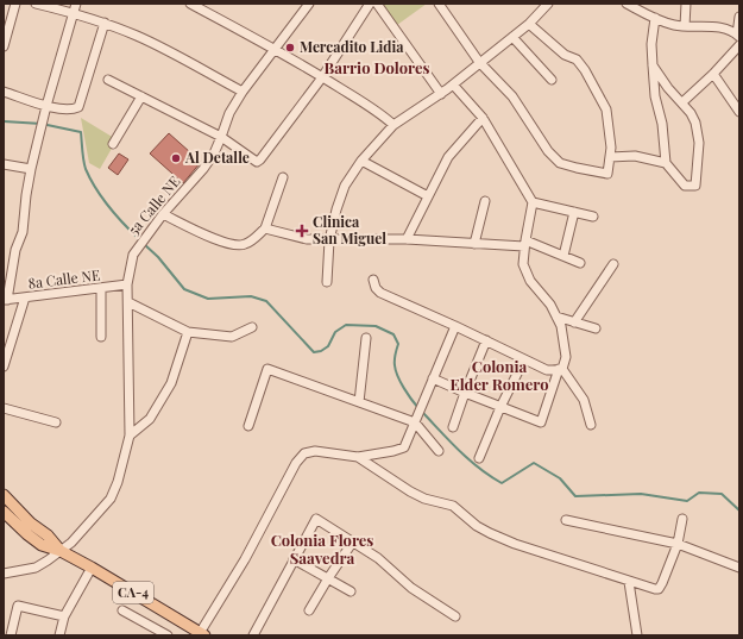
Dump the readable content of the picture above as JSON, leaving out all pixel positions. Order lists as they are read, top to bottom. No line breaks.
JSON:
{"streets":{"main road":["CA-4"],"street":["5a Calle NE","8a Calle NE"]},"crossings":[["5a Calle NE","8a Calle NE"],["5a Calle NE","CA-4"]],"districts":["Barrio Dolores","Colonia Elder Romero","Colonia Flores Saavedra"],"places":{"other":["Mercadito Lidia","Al Detalle"],"health":["Clinica San Miguel"]}}
